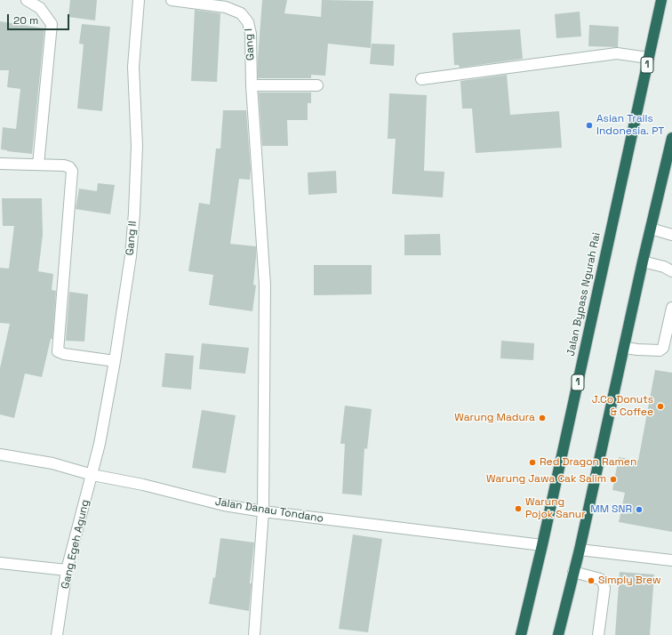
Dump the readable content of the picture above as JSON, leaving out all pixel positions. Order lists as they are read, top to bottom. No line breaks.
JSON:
{"streets":{"highway":["1","Jalan Bypass Ngurah Rai"],"street":["Gang I","Gang II","Jalan Danau Tondano","Gang Egeh Agung"]},"crossings":[["Gang II","Jalan Danau Tondano"],["Gang II","Gang Egeh Agung"],["Jalan Bypass Ngurah Rai","Jalan Danau Tondano"],["Jalan Danau Tondano","Gang Egeh Agung"]],"places":["Asian Trails Indonesia. PT","J.Co Donuts & Coffee","Warung Madura","Red Dragon Ramen","Warung Jawa Cak Salim","Warung Pojok Sanur","MM SNR","Simply Brew"],"scale_bar":"20 m"}
